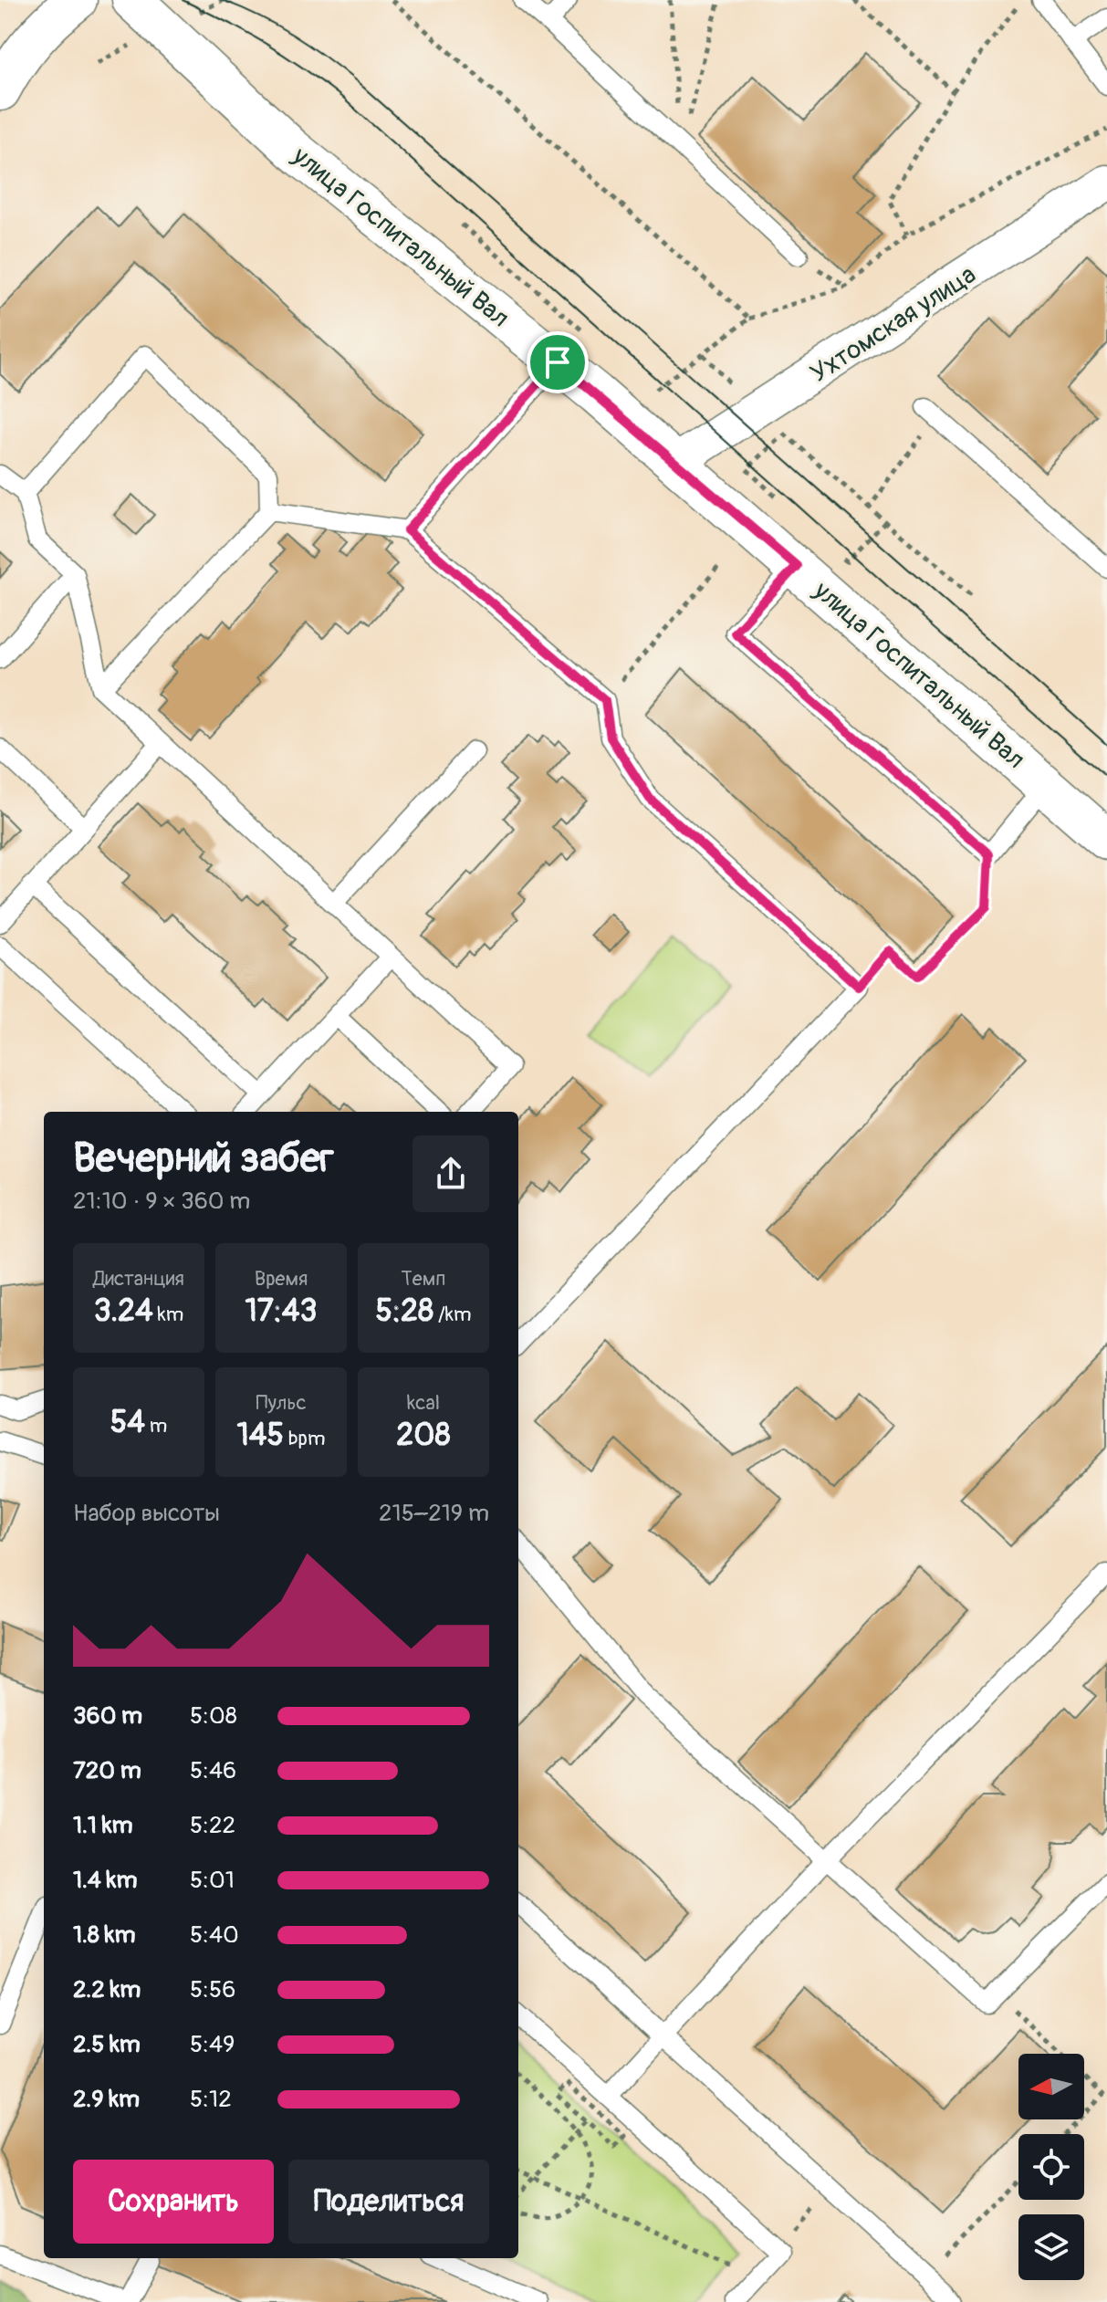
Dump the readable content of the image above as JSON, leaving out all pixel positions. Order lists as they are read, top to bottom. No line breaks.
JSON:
{"streets":{"main road":["улица Госпитальный Вал"],"street":["Ухтомская улица"]},"crossings":[["улица Госпитальный Вал","Ухтомская улица"]],"north":"left","page":{"heading":["Вечерний забег","21:10 · 9 × 360 m"],"stats":[["Дистанция","3.24 km"],["Время","17:43"],["Темп","5:28 /km"],["54 m"],["Пульс","145 bpm"],["kcal","208"]],"chart":["Набор высоты","215–219 m"],"list":[{"name":"360 m","note":"5:08"},{"name":"720 m","note":"5:46"},{"name":"1.1 km","note":"5:22"},{"name":"1.4 km","note":"5:01"},{"name":"1.8 km","note":"5:40"},{"name":"2.2 km","note":"5:56"},{"name":"2.5 km","note":"5:49"},{"name":"2.9 km","note":"5:12"}],"buttons":["Сохранить","Поделиться"]}}
